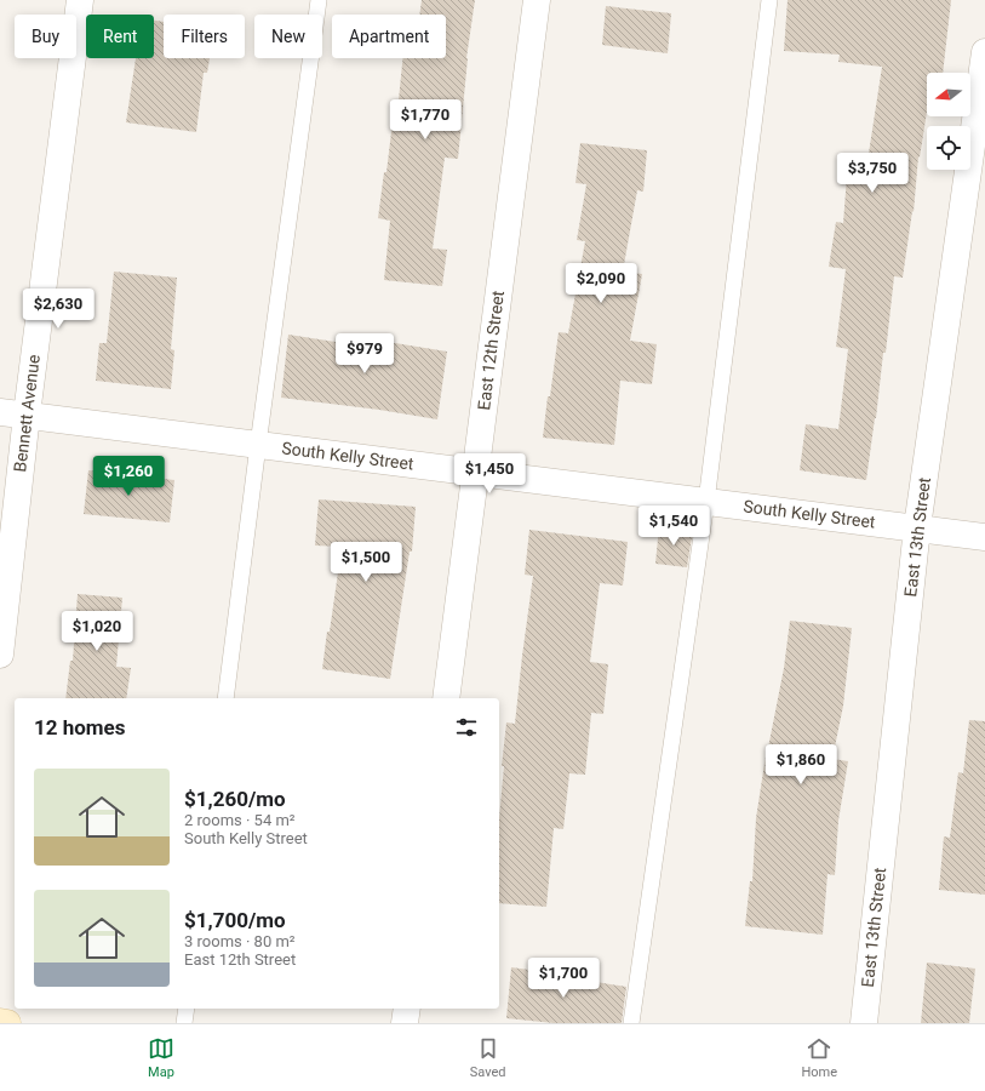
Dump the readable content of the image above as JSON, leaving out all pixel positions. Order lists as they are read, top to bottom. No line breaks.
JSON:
{"streets":{"street":["East 12th Street","Bennett Avenue","South Kelly Street","East 13th Street"]},"crossings":[["East 12th Street","South Kelly Street"],["Bennett Avenue","South Kelly Street"],["South Kelly Street","East 13th Street"]],"north":"left","page":{"chip":["Buy","Rent","Filters","New","Apartment"],"price":["$1,770","$3,750","$2,090","$2,630","$979","$1,450","$1,260","$1,540","$1,500","$1,020","$1,860","$1,700"],"heading":"12 homes","list":[{"name":"$1,260/mo","note":"2 rooms · 54 m² · South Kelly Street"},{"name":"$1,700/mo","note":"3 rooms · 80 m² · East 12th Street"}],"tabs":["Map","Saved","Home"]}}
